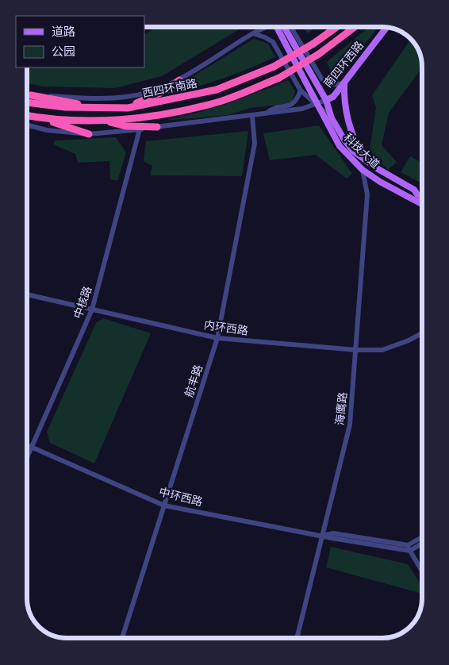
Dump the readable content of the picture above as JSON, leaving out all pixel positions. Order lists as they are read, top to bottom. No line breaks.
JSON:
{"streets":{"highway":["南四环西路","西四环南路"],"main road":["科技大道"],"street":["中核路","内环西路","航丰路","海鹰路","中环西路"]},"crossings":[["南四环西路","西四环南路"],["南四环西路","科技大道"],["科技大道","海鹰路"],["中核路","内环西路"],["中核路","中环西路"],["内环西路","航丰路"],["内环西路","海鹰路"],["航丰路","中环西路"],["海鹰路","中环西路"]],"legend":["道路","公园"]}
